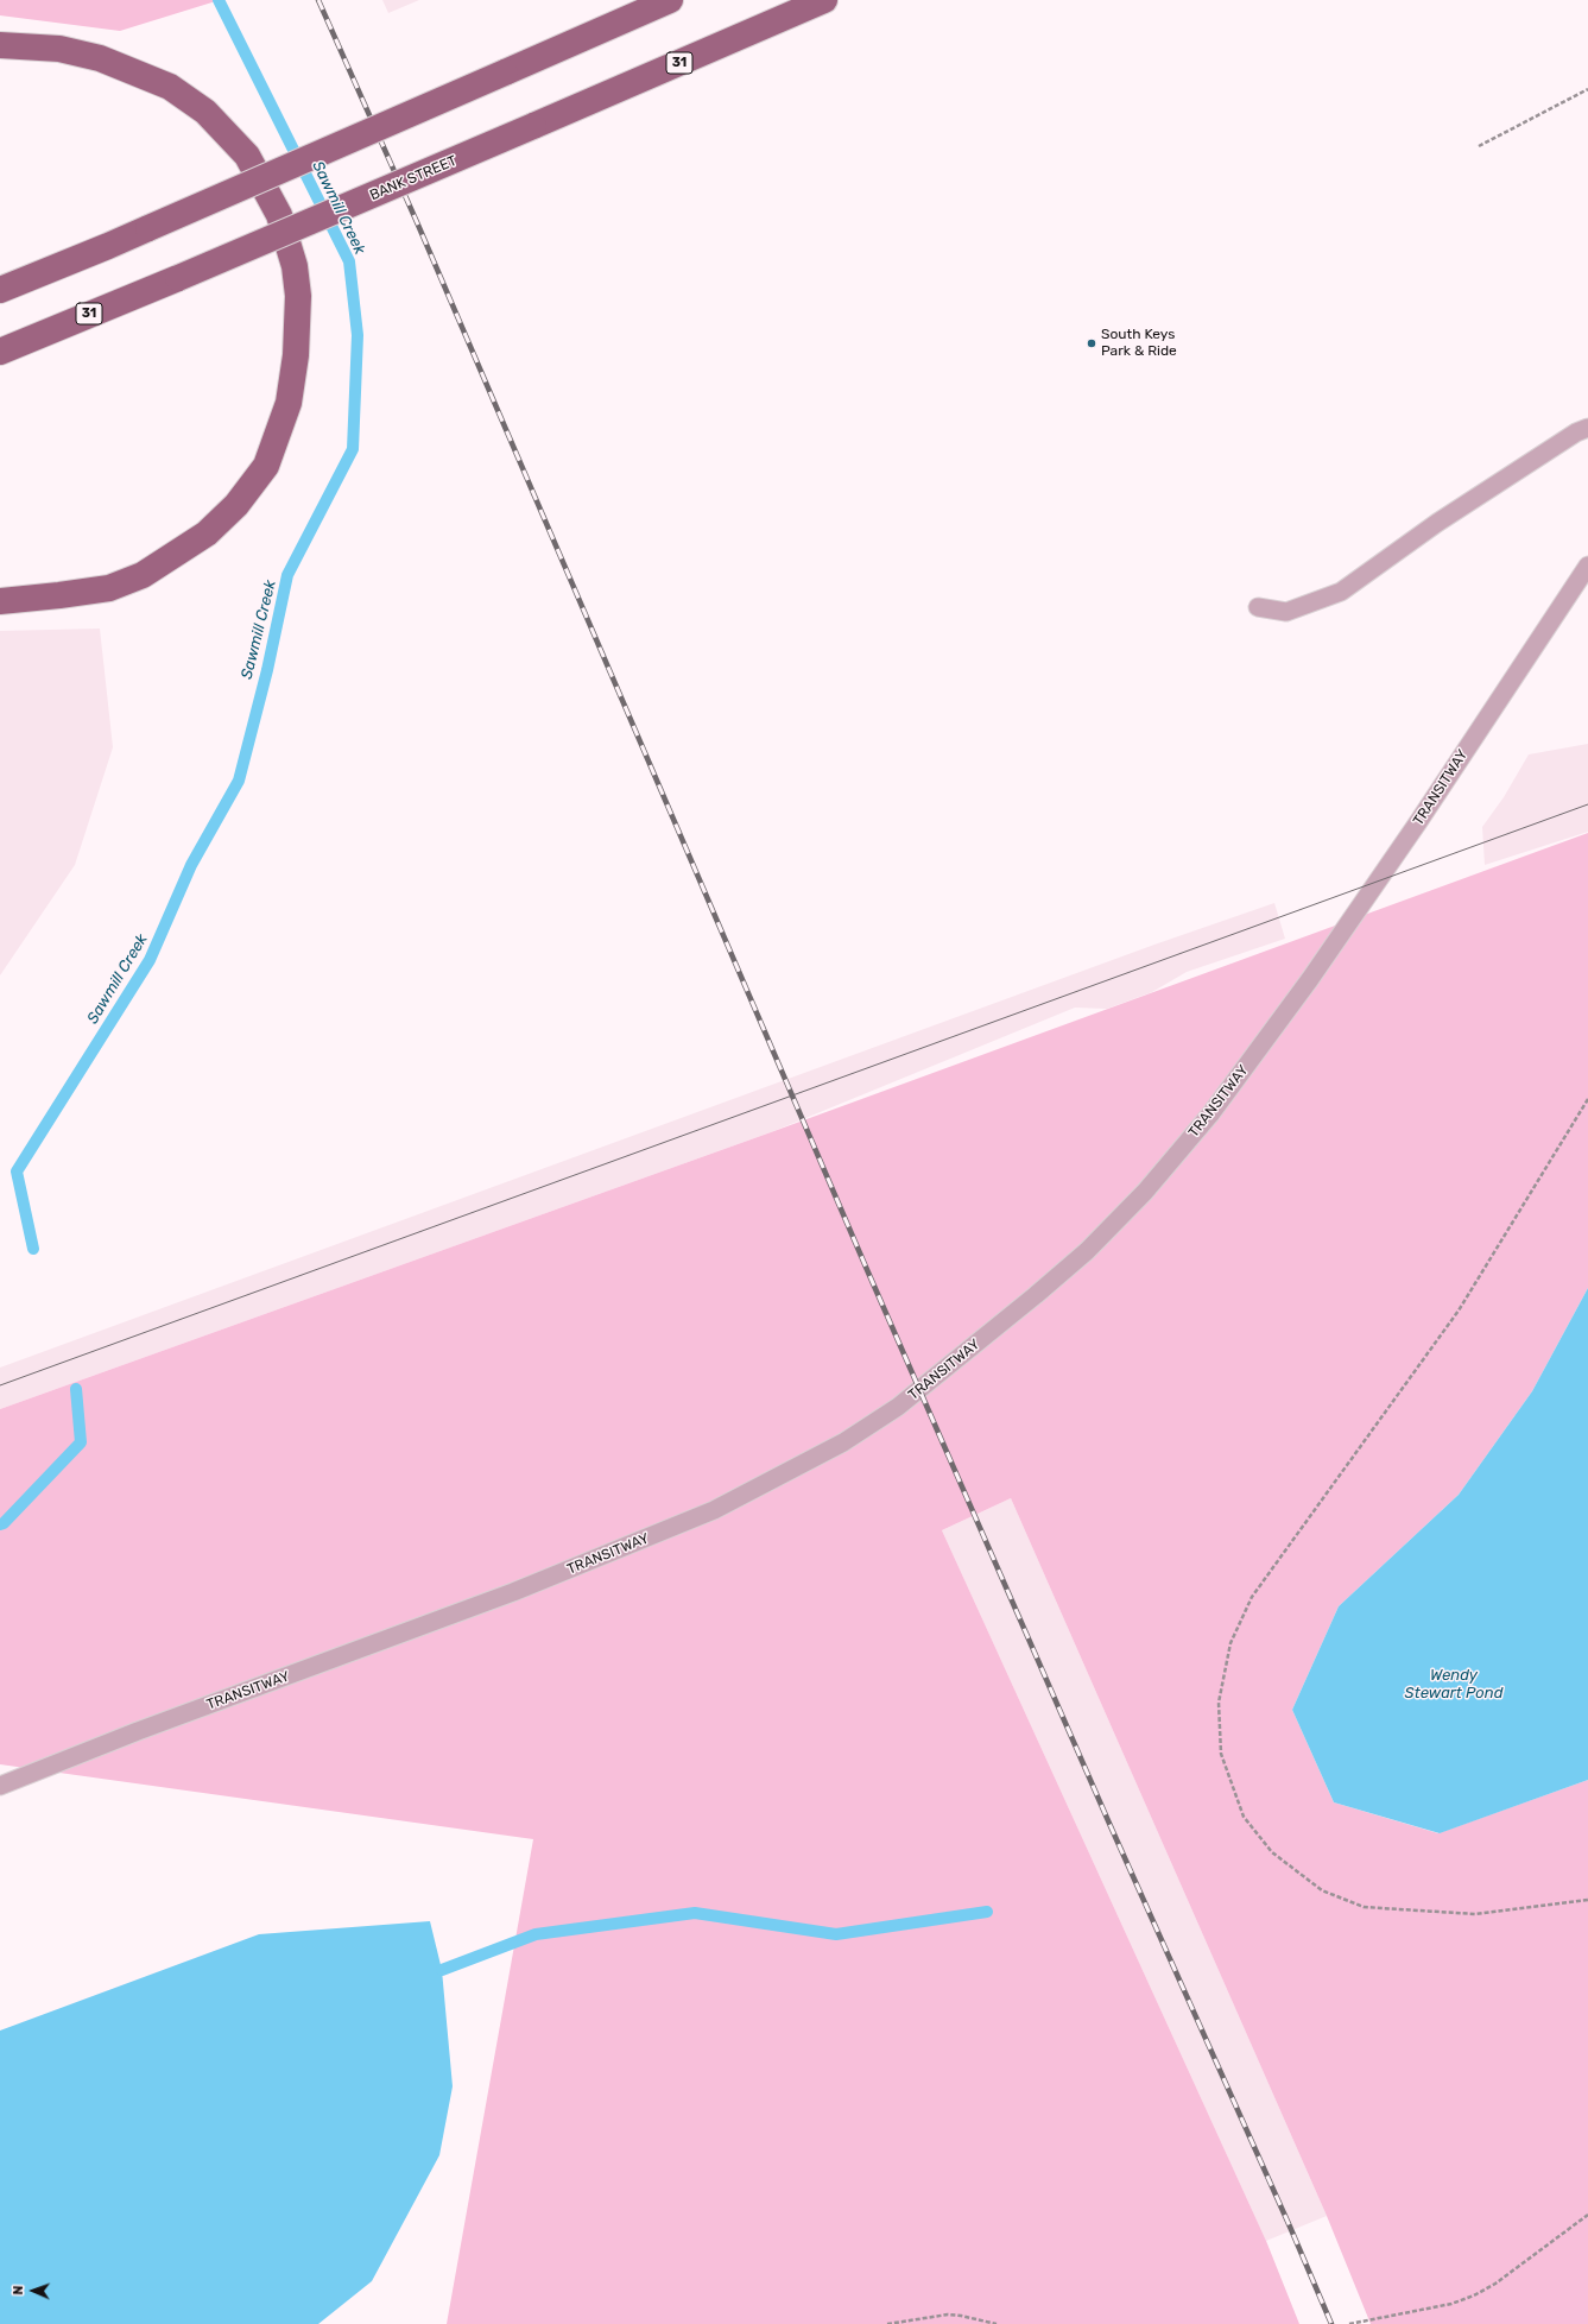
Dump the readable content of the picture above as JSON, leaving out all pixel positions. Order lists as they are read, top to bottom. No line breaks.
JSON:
{"streets":{"main road":["31","BANK STREET"],"lane":["TRANSITWAY"]},"water":["Sawmill Creek","Wendy Stewart Pond"],"places":["South Keys Park & Ride"],"north":"left"}
